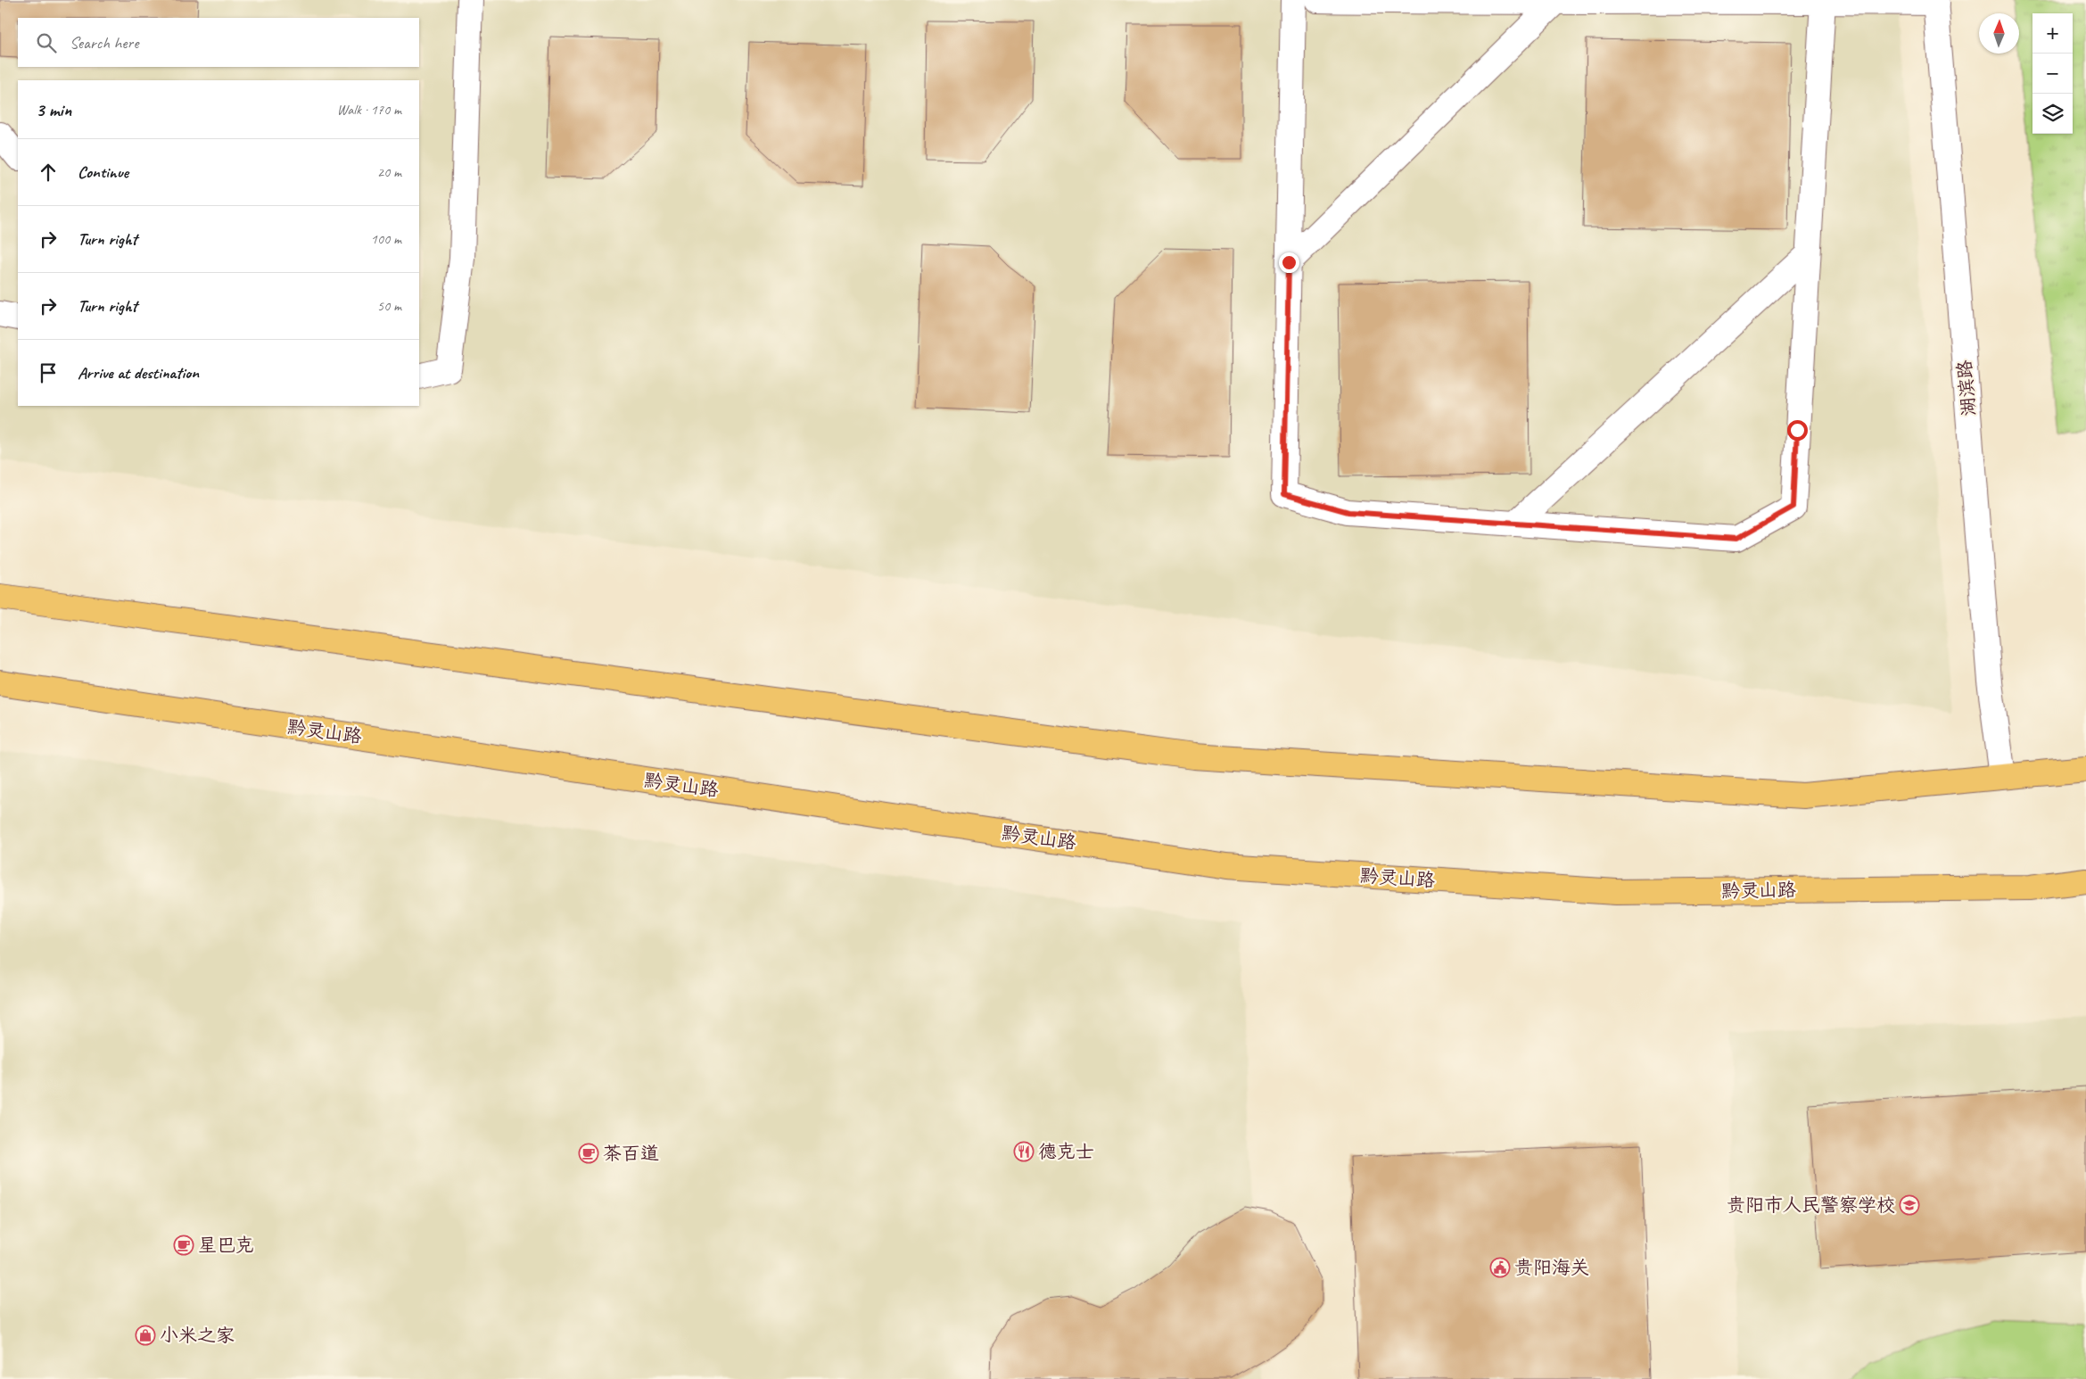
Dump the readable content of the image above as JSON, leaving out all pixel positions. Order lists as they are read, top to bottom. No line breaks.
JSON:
{"streets":{"main road":["黔灵山路"],"street":["湖滨路"]},"places":{"restaurant":["德克士"],"cafe":["茶百道","星巴克"],"school or university":["贵阳市人民警察学校"],"public building":["贵阳海关"],"shop":["小米之家"]},"north":"top","page":{"map_buttons":["+","−"],"search":"Search here","heading":["3 min","Walk · 170 m"],"list":[["Continue","20 m"],["Turn right","100 m"],["Turn right","50 m"],"Arrive at destination"]}}
